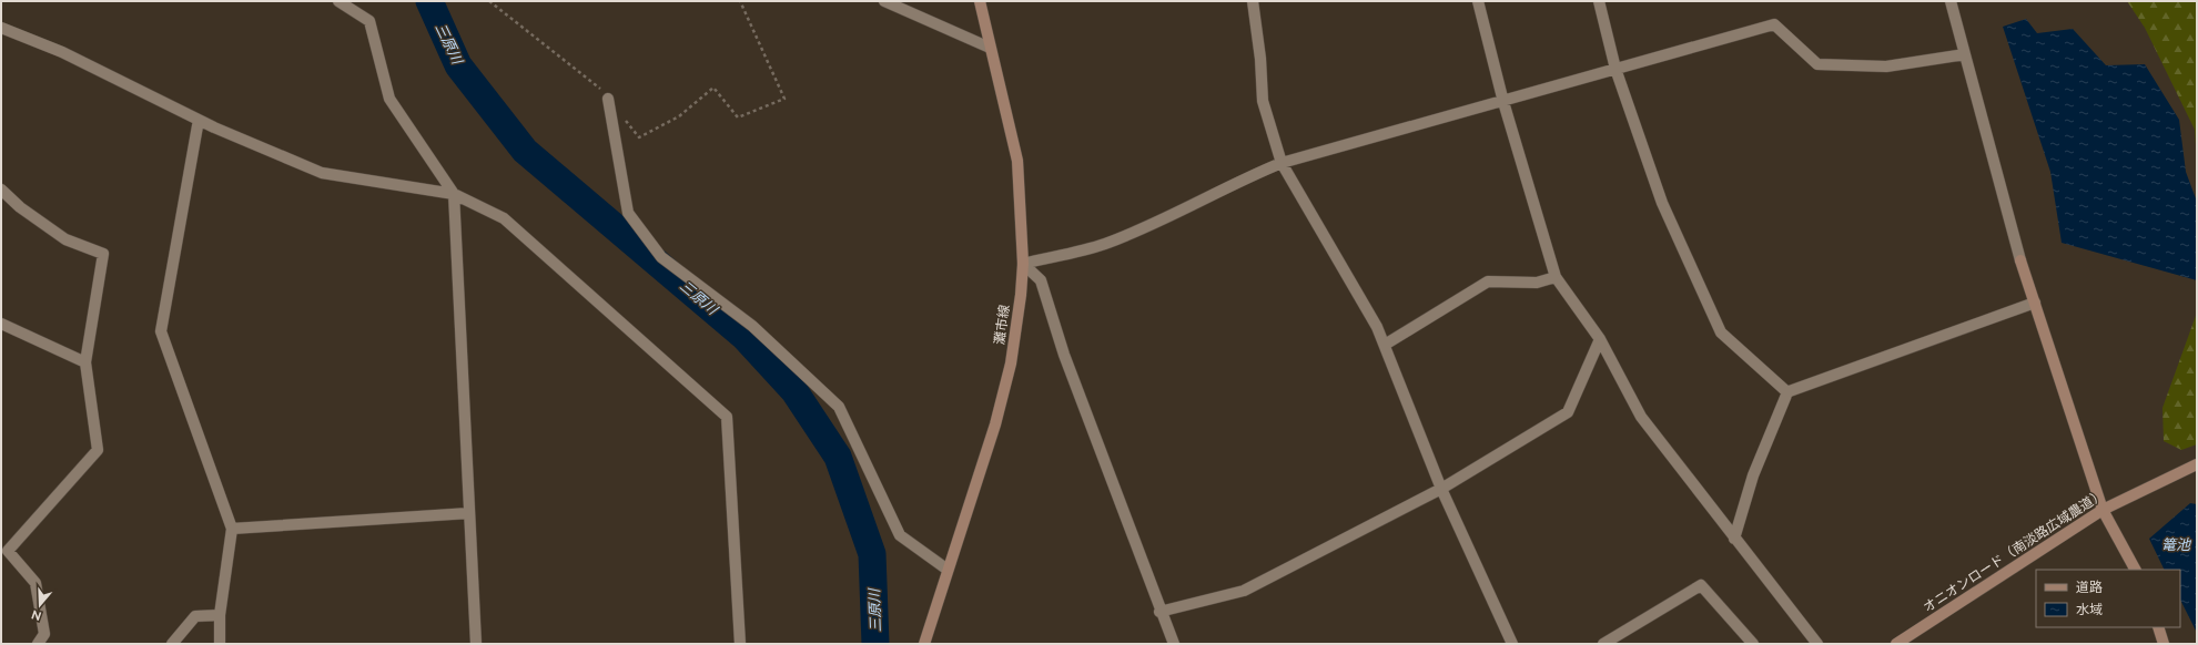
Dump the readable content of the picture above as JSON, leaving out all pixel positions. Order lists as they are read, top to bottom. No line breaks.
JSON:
{"streets":{"street":["灘市線","オニオンロード（南淡路広域農道）"]},"water":["三原川","篭池"],"legend":["道路","水域"],"north":"bottom"}
